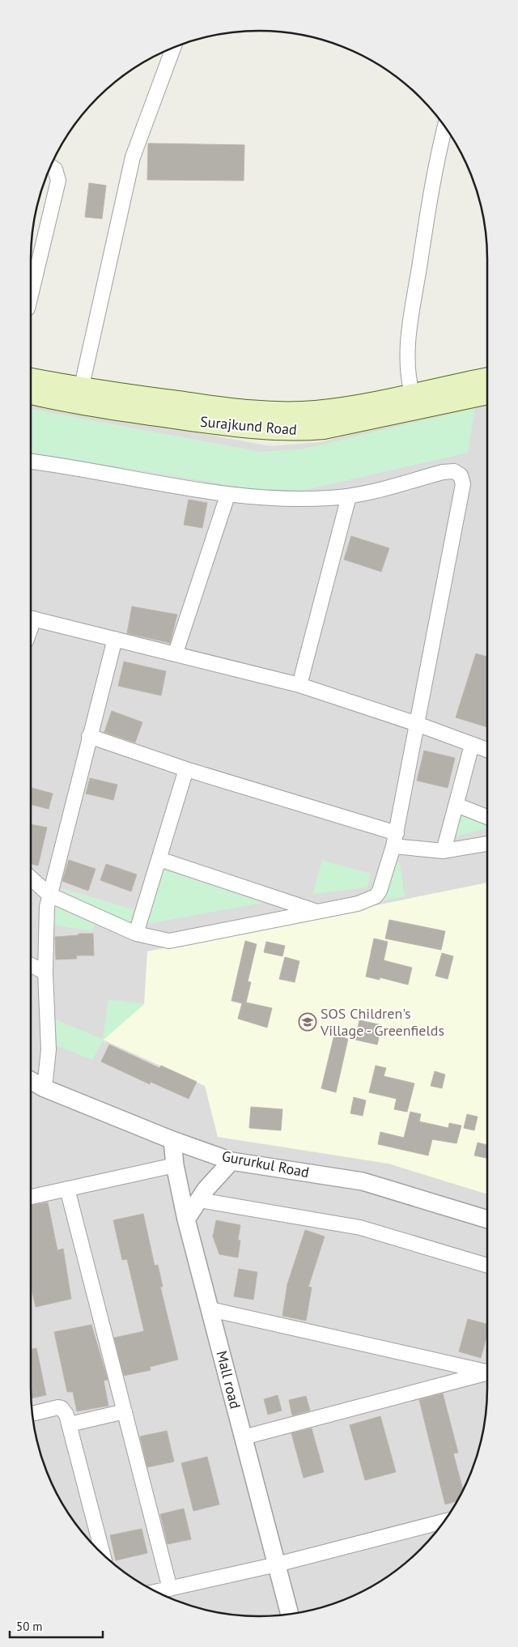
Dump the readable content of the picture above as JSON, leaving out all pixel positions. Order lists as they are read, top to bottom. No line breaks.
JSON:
{"streets":{"main road":["Surajkund Road"],"street":["Gururkul Road","Mall road"]},"crossings":[["Gururkul Road","Mall road"]],"places":{"school or university":["SOS Children's Village - Greenfields"]},"scale_bar":"50 m"}
